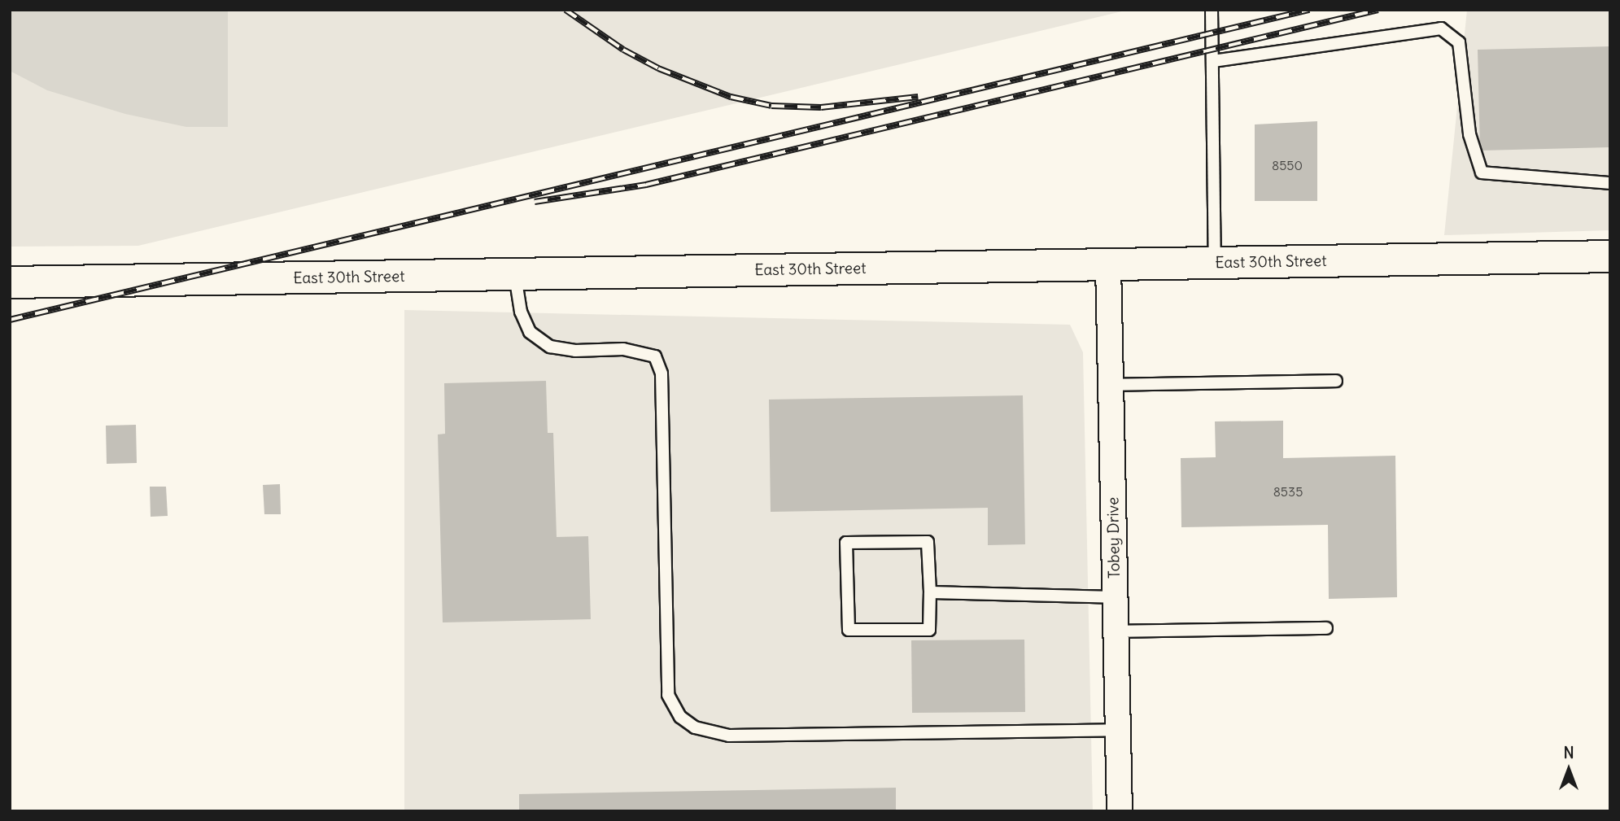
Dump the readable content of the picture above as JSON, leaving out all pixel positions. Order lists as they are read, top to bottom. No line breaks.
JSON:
{"streets":{"main road":["East 30th Street"],"street":["Tobey Drive"]},"crossings":[["East 30th Street","Tobey Drive"]],"house_numbers":["8550","8535"],"north":"top"}
